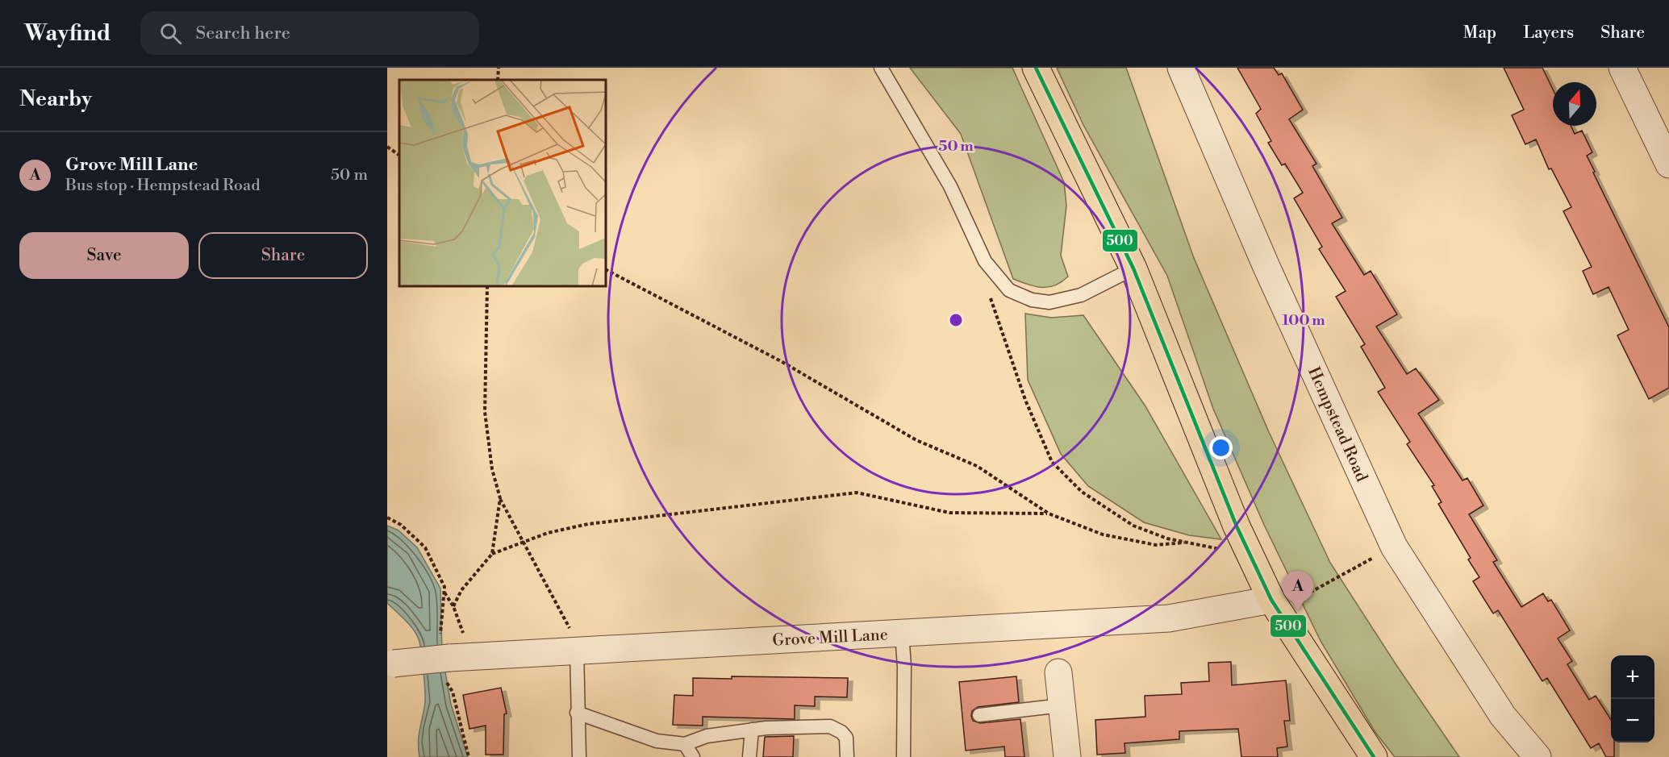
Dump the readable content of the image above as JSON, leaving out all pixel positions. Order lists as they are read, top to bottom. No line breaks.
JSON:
{"streets":{"street":["Hempstead Road","Grove Mill Lane"]},"lines":["transit line 500"],"north":"top","page":{"header":"Wayfind","search":"Search here","nav":["Map","Layers","Share"],"heading":"Nearby","list":[{"mark":"A","name":"Grove Mill Lane","note":"Bus stop · Hempstead Road","value":"50 m"}],"buttons":["Save","Share"],"pins":"A","map_buttons":["+","−"]},"rings":["50 m","100 m"]}
